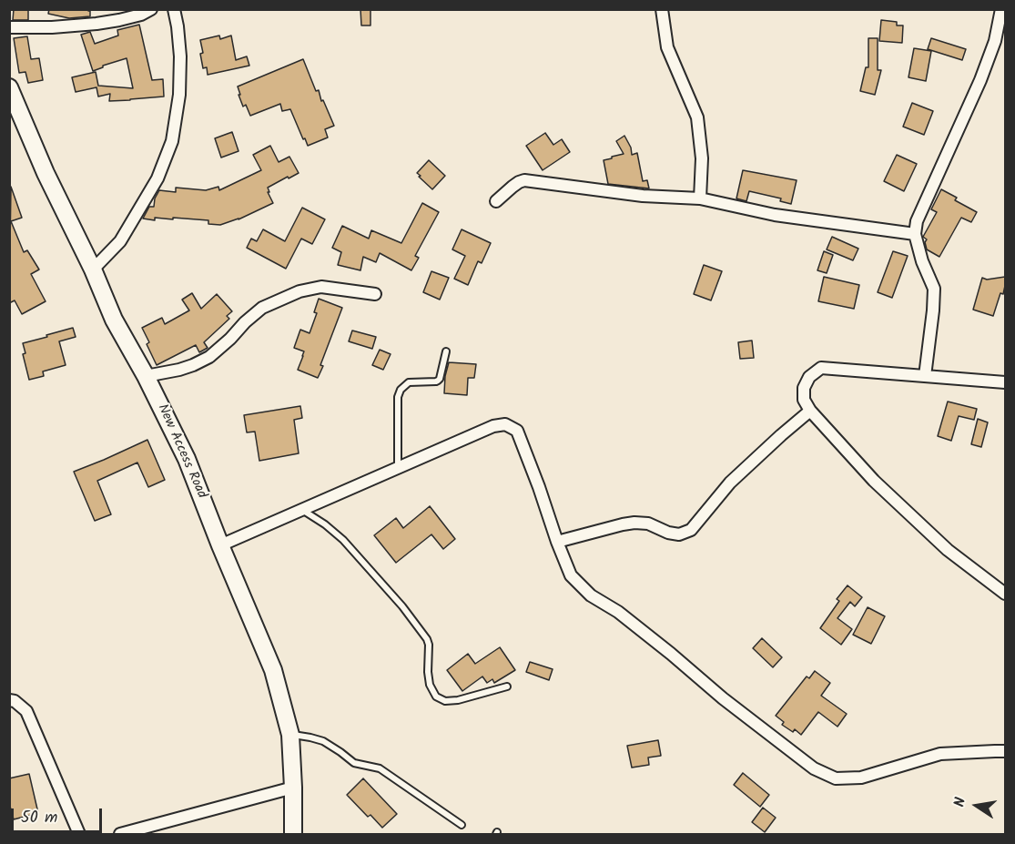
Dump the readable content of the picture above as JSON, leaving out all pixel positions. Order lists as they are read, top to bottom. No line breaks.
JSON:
{"streets":{"main road":["New Access Road"]},"scale_bar":"50 m","north":"left"}
